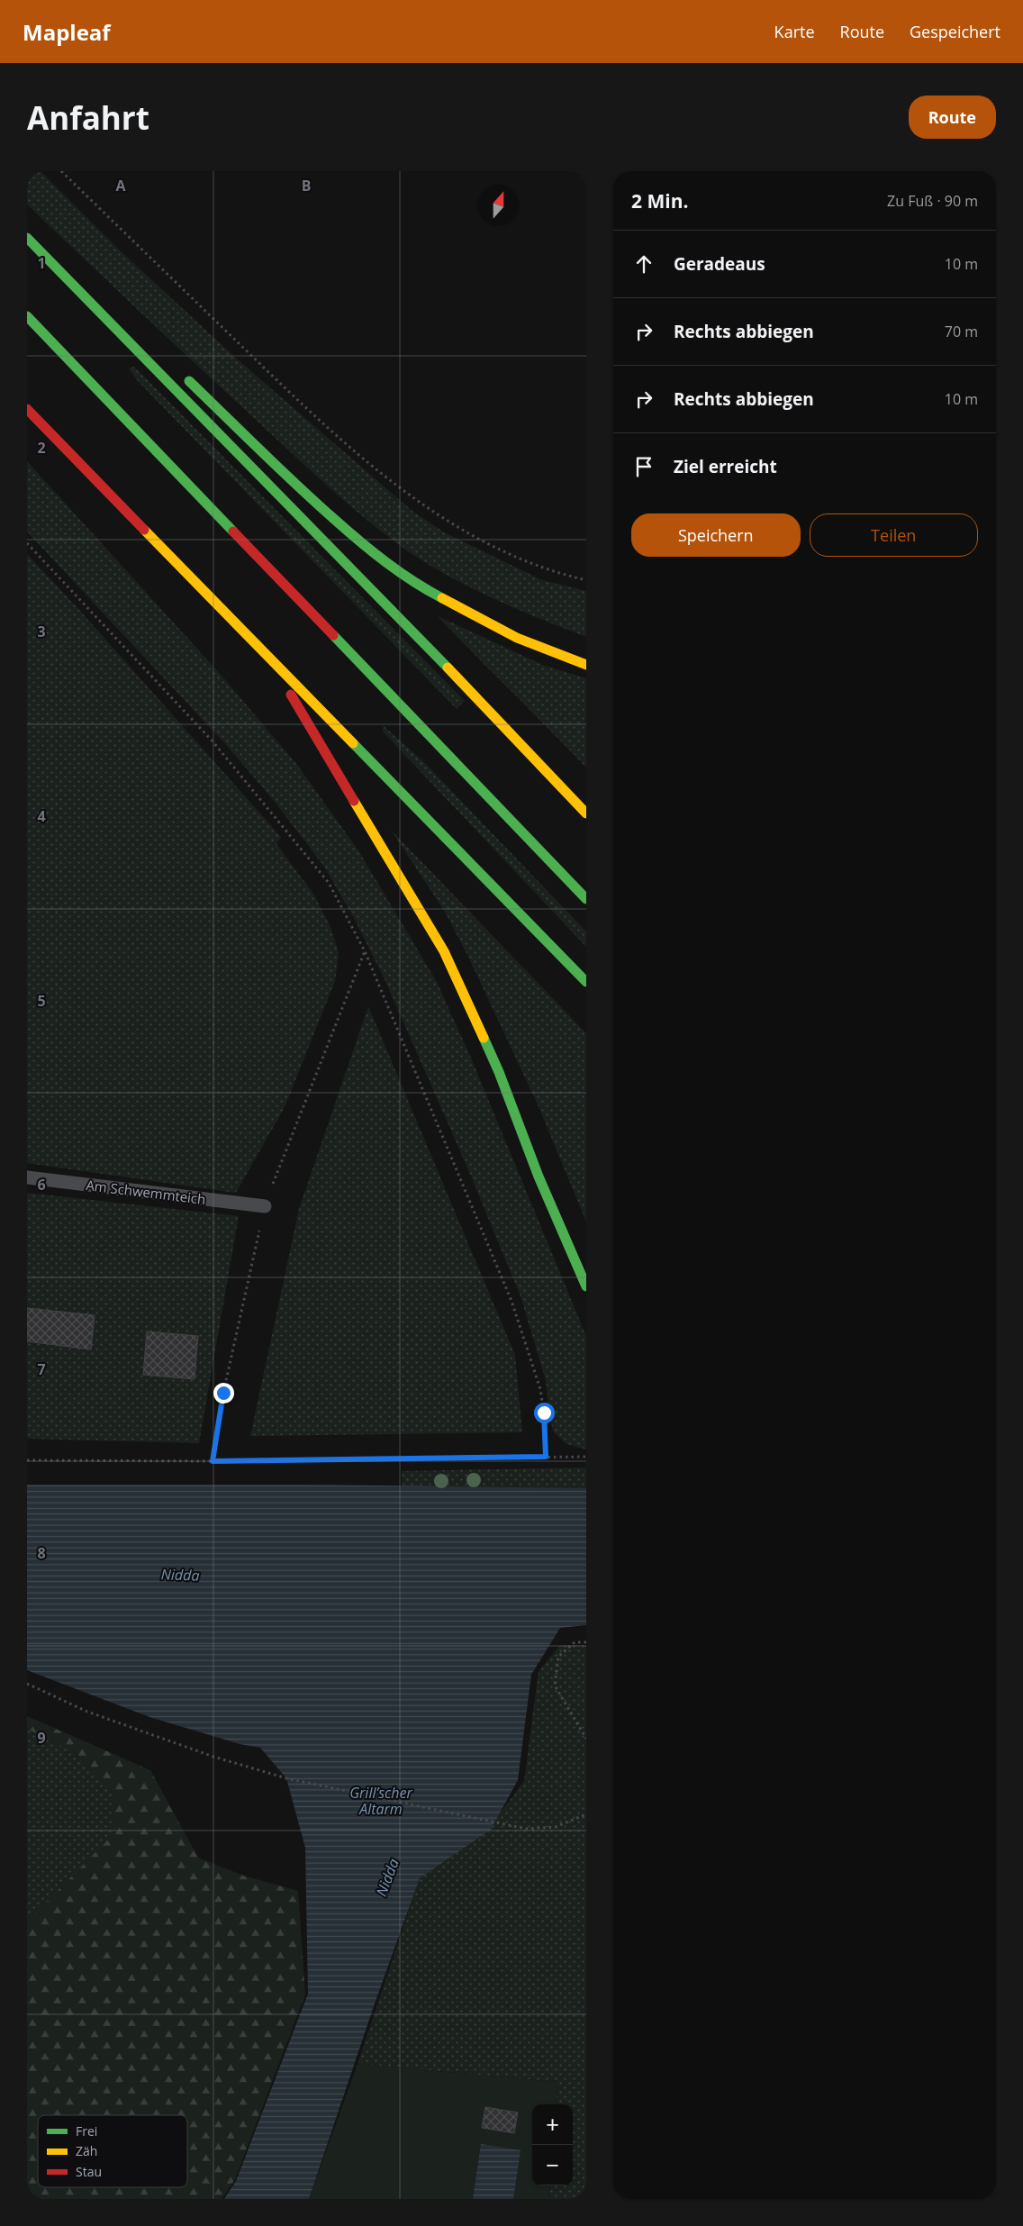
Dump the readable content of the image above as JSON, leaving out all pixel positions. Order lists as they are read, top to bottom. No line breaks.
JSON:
{"streets":{"lane":["Am Schwemmteich"]},"water":["Nidda","Grill’scher Altarm"],"legend":["Frei","Zäh","Stau"],"north":"top","page":{"header":"Mapleaf","nav":["Karte","Route","Gespeichert"],"buttons":["Route",["Speichern","Teilen"]],"title":"Anfahrt","heading":["2 Min.","Zu Fuß · 90 m"],"list":[["Geradeaus","10 m"],["Rechts abbiegen","70 m"],["Rechts abbiegen","10 m"],"Ziel erreicht"],"map_buttons":["+","−"]},"grid":{"columns":["A","B"],"rows":["1","2","3","4","5","6","7","8","9"]}}
